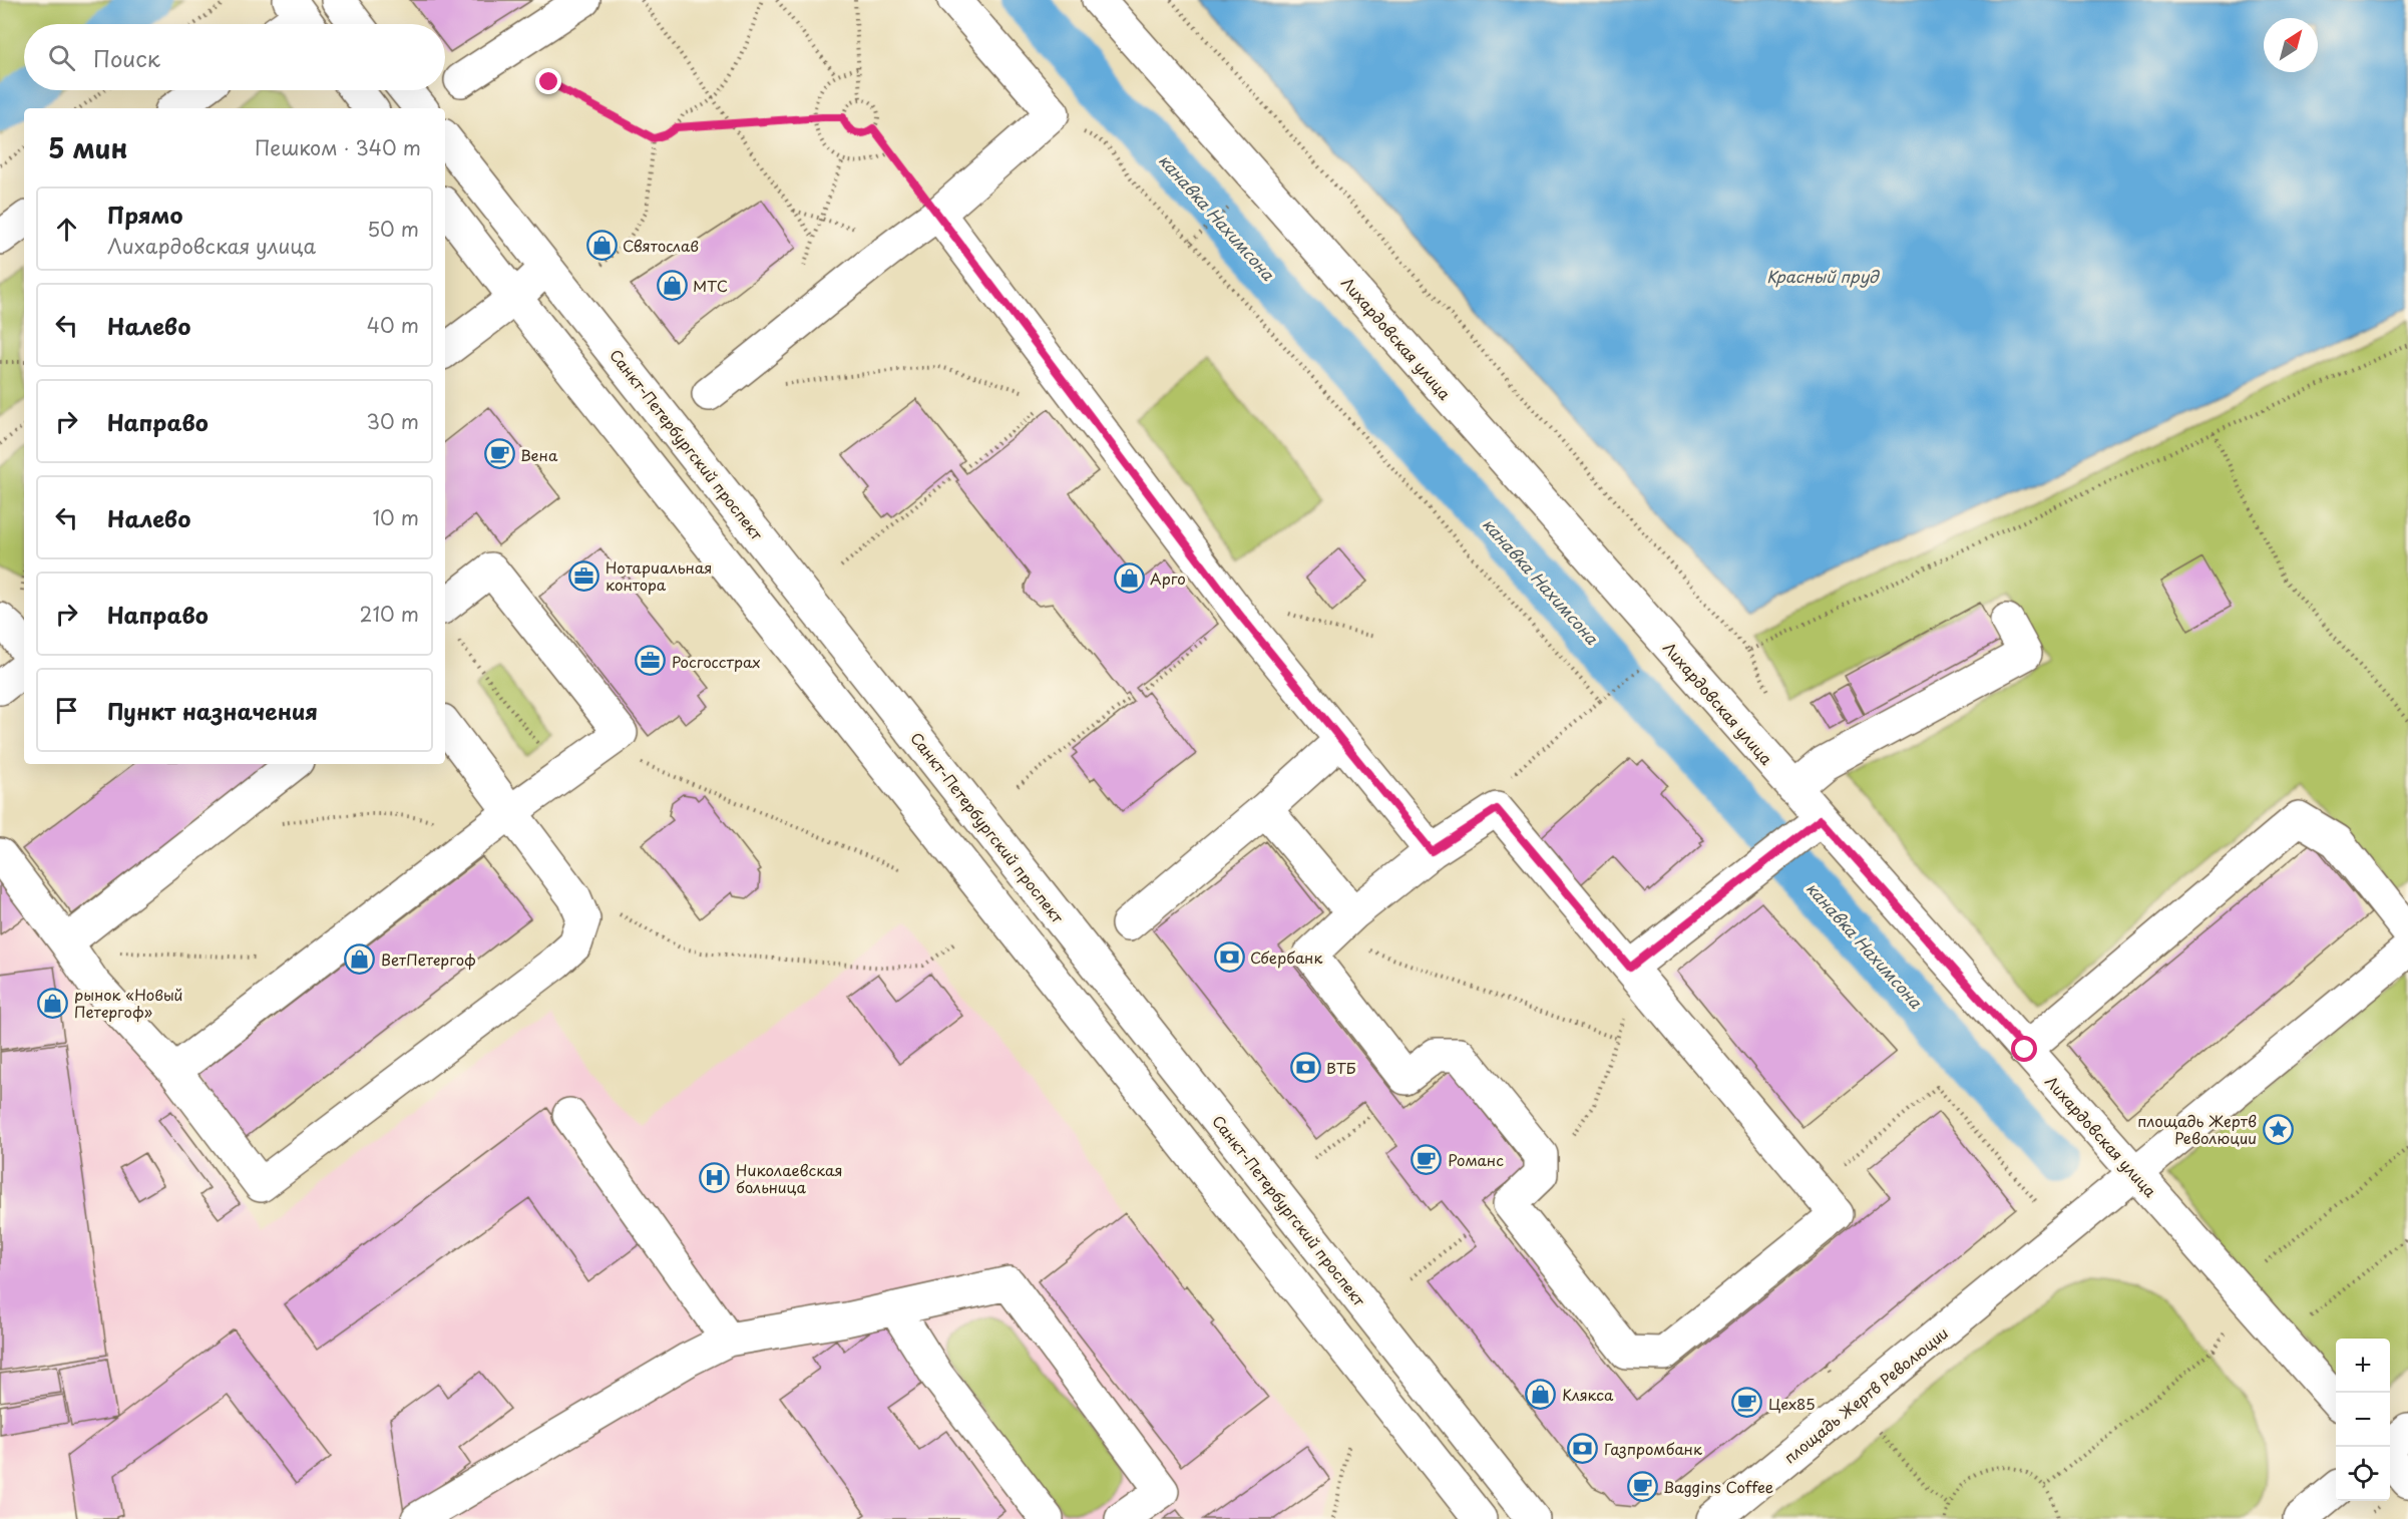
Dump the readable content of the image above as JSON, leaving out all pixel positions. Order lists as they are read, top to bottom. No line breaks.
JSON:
{"streets":{"main road":["Лихардовская улица","Санкт-Петербургский проспект","площадь Жертв Революции"]},"crossings":[["Лихардовская улица","площадь Жертв Революции"]],"water":["канавка Нахимсона","Красный пруд"],"places":{"shop":["Святослав","МТС","Арго","ВетПетергоф","рынок «Новый Петергоф»","Клякса"],"cafe":["Вена","Романс","Цех85","Baggins Coffee"],"office":["Нотариальная контора","Росгосстрах"],"bank":["Сбербанк","ВТБ","Газпромбанк"],"place":["площадь Жертв Революции"],"hospital":["Николаевская больница"]},"north":"top right","page":{"search":"Поиск","heading":["5 мин","Пешком · 340 m"],"list":[["Прямо","Лихардовская улица","50 m"],["Налево","40 m"],["Направо","30 m"],["Налево","10 m"],["Направо","210 m"],"Пункт назначения"],"map_buttons":["+","−"]}}
